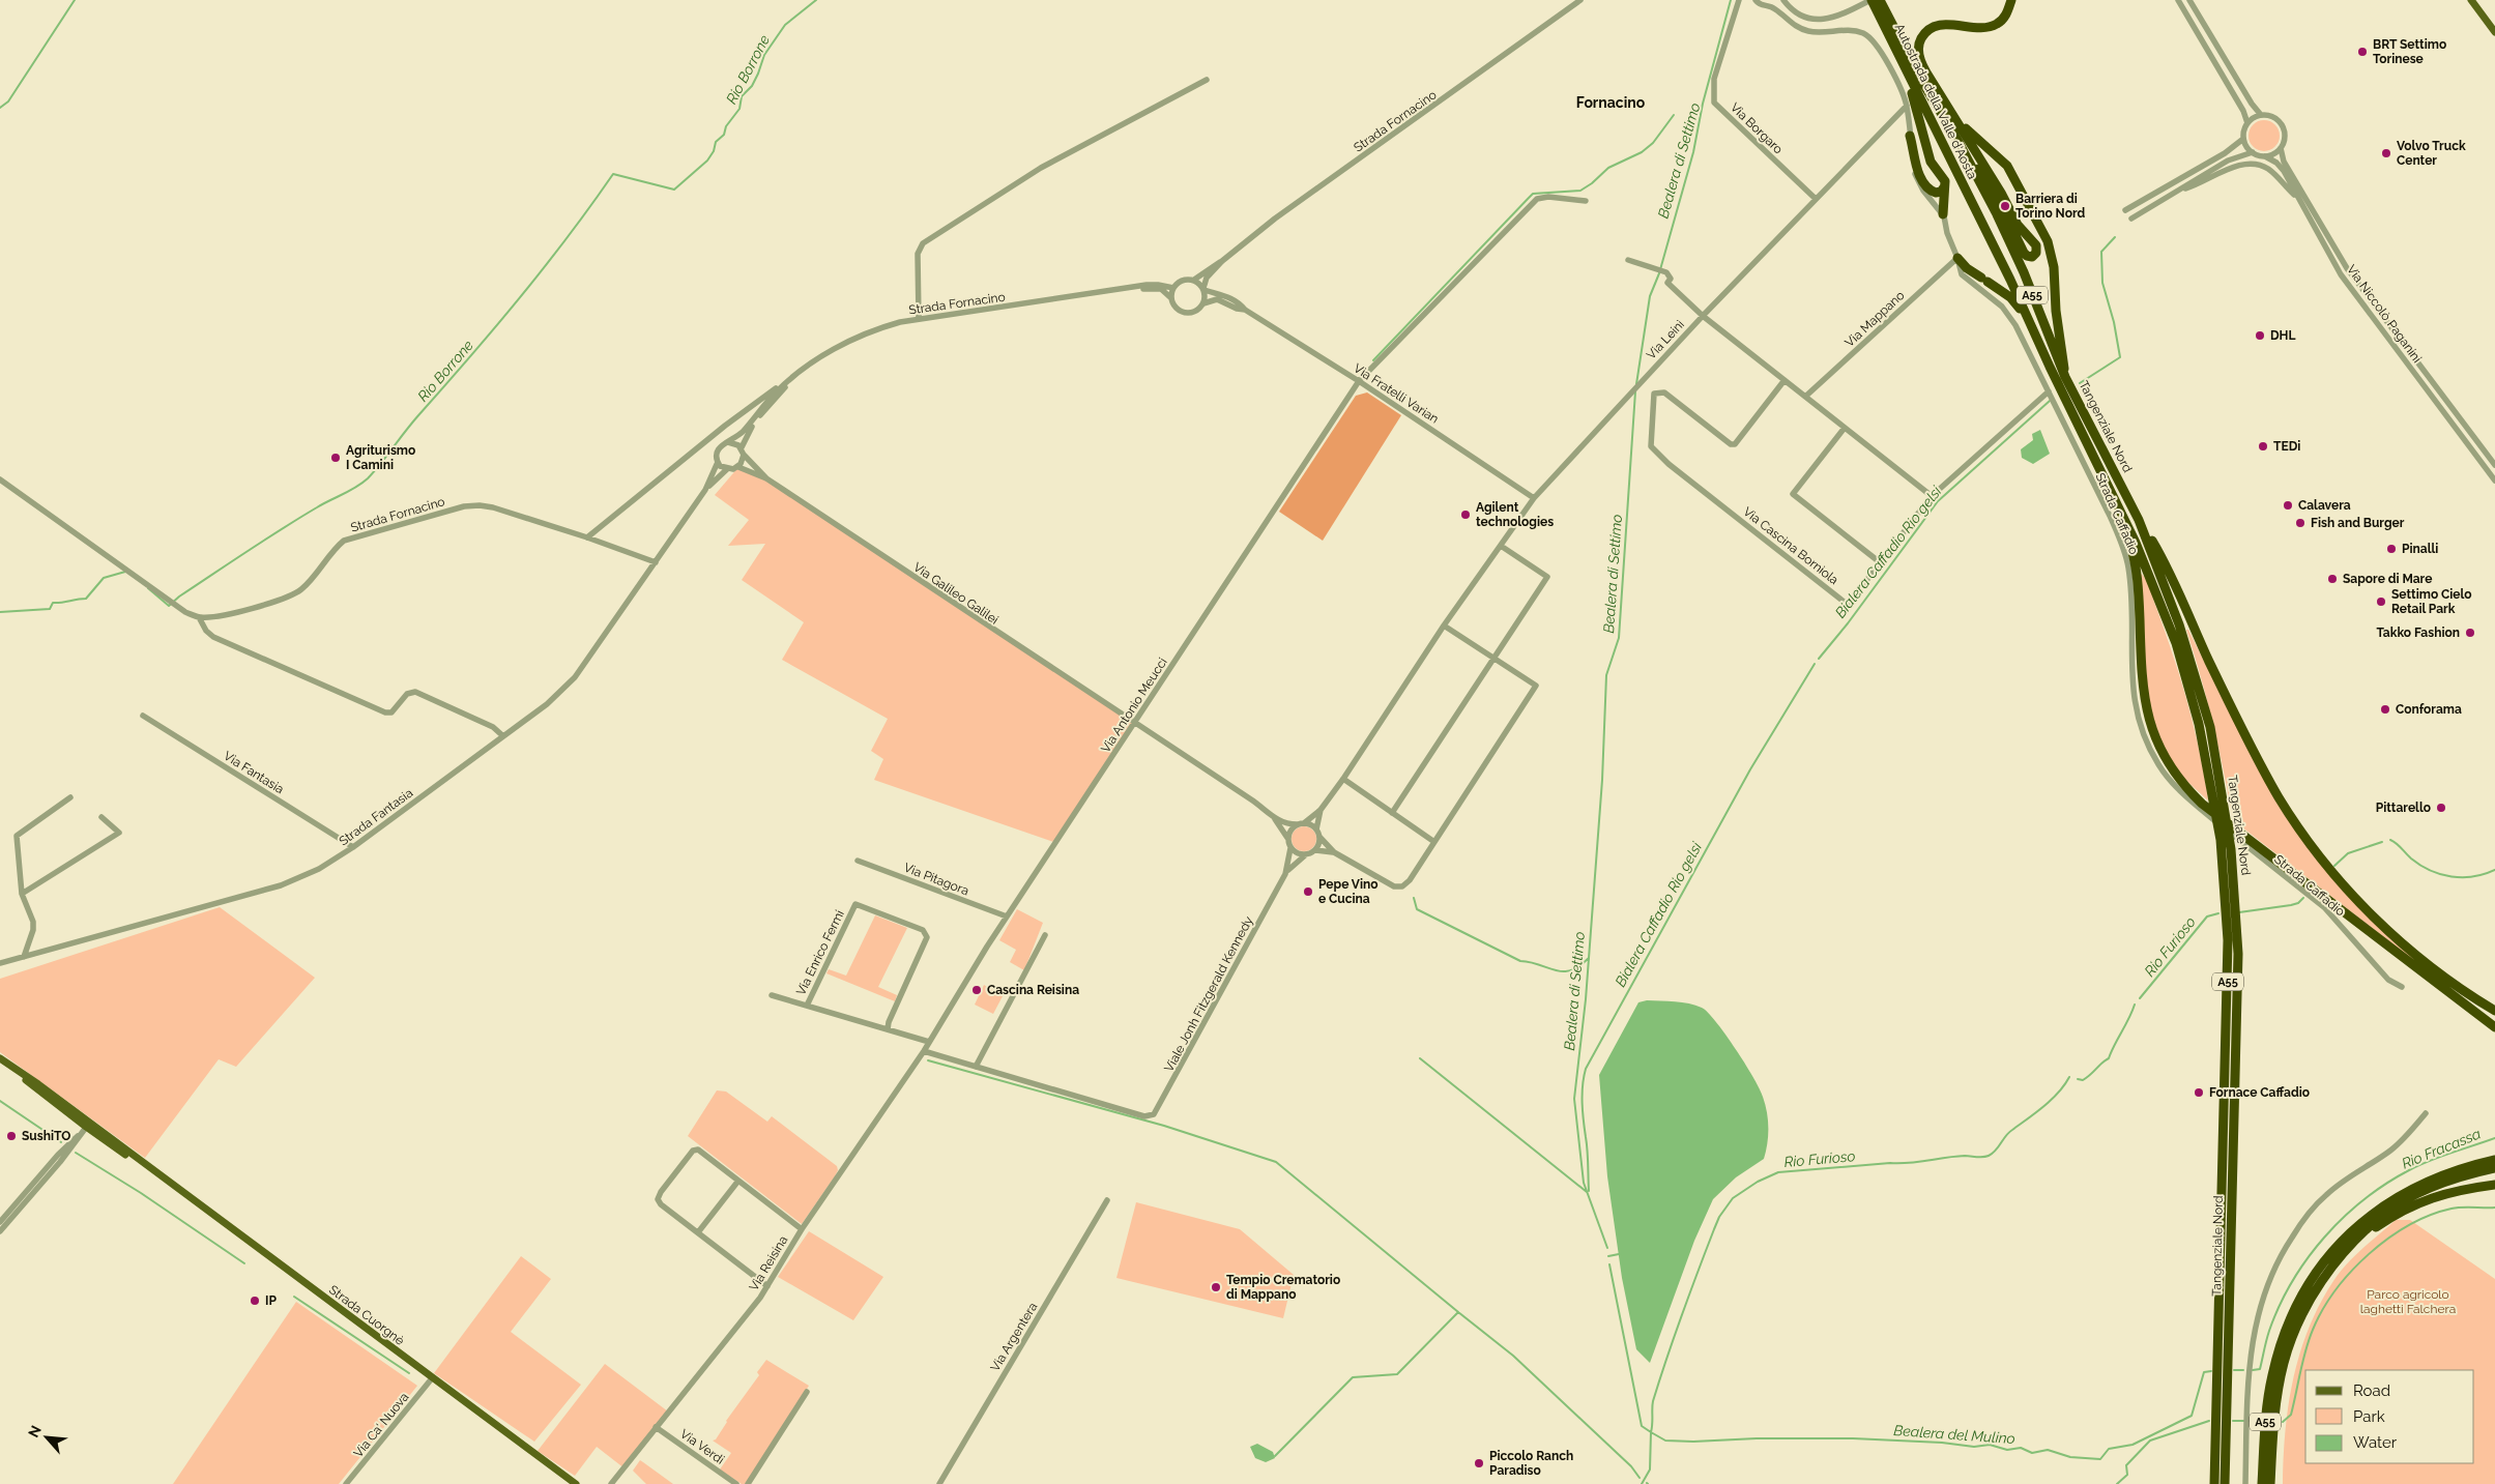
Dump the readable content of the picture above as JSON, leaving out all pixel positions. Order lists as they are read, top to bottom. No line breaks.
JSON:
{"streets":{"highway":["Autostrada della Valle d'Aosta","A55","Tangenziale Nord"],"main road":["Strada Cuorgnè"],"street":["Strada Fornacino","Via Borgaro","Via Niccolò Paganini","Via Mappano","Via Leinì","Via Fratelli Varian","Strada Caffadio","Via Cascina Borniola","Via Galileo Galilei","Via Antonio Meucci","Via Fantasia","Strada Fantasia","Via Pitagora","Via Enrico Fermi","Viale Jonh Fitzgerald Kennedy","Via Reisina","Via Argentera","Via Ca' Nuova","Via Verdi"]},"crossings":[["Autostrada della Valle d'Aosta","Tangenziale Nord"],["Strada Fornacino","Via Fratelli Varian"],["Strada Fornacino","Via Galileo Galilei"],["Strada Fornacino","Strada Fantasia"],["Via Borgaro","Via Leinì"],["A55","Tangenziale Nord"],["A55","Strada Caffadio"],["Via Mappano","Strada Caffadio"],["Via Leinì","Via Fratelli Varian"],["Via Leinì","Strada Caffadio"],["Via Fratelli Varian","Via Antonio Meucci"],["Strada Caffadio","Via Cascina Borniola"],["Via Galileo Galilei","Via Antonio Meucci"],["Via Antonio Meucci","Via Pitagora"],["Via Antonio Meucci","Via Enrico Fermi"],["Via Antonio Meucci","Via Reisina"],["Via Fantasia","Strada Fantasia"],["Via Enrico Fermi","Via Reisina"],["Via Reisina","Via Verdi"],["Strada Cuorgnè","Via Ca' Nuova"]],"districts":["Fornacino"],"water":["Rio Borrone","Bealera di Settimo","Bialera Caffadio Rio gelsi","Rio Furioso","Rio Fracassa","Bealera del Mulino"],"parks":["Parco agricolo laghetti Falchera"],"places":["BRT Settimo Torinese","Volvo Truck Center","Barriera di Torino Nord","DHL","TEDi","Agriturismo I Camini","Calavera","Agilent technologies","Fish and Burger","Pinalli","Sapore di Mare","Settimo Cielo Retail Park","Takko Fashion","Conforama","Pittarello","Pepe Vino e Cucina","Cascina Reisina","Fornace Caffadio","SushiTO","Tempio Crematorio di Mappano","IP","Piccolo Ranch Paradiso"],"legend":["Road","Park","Water"],"north":"top left"}
